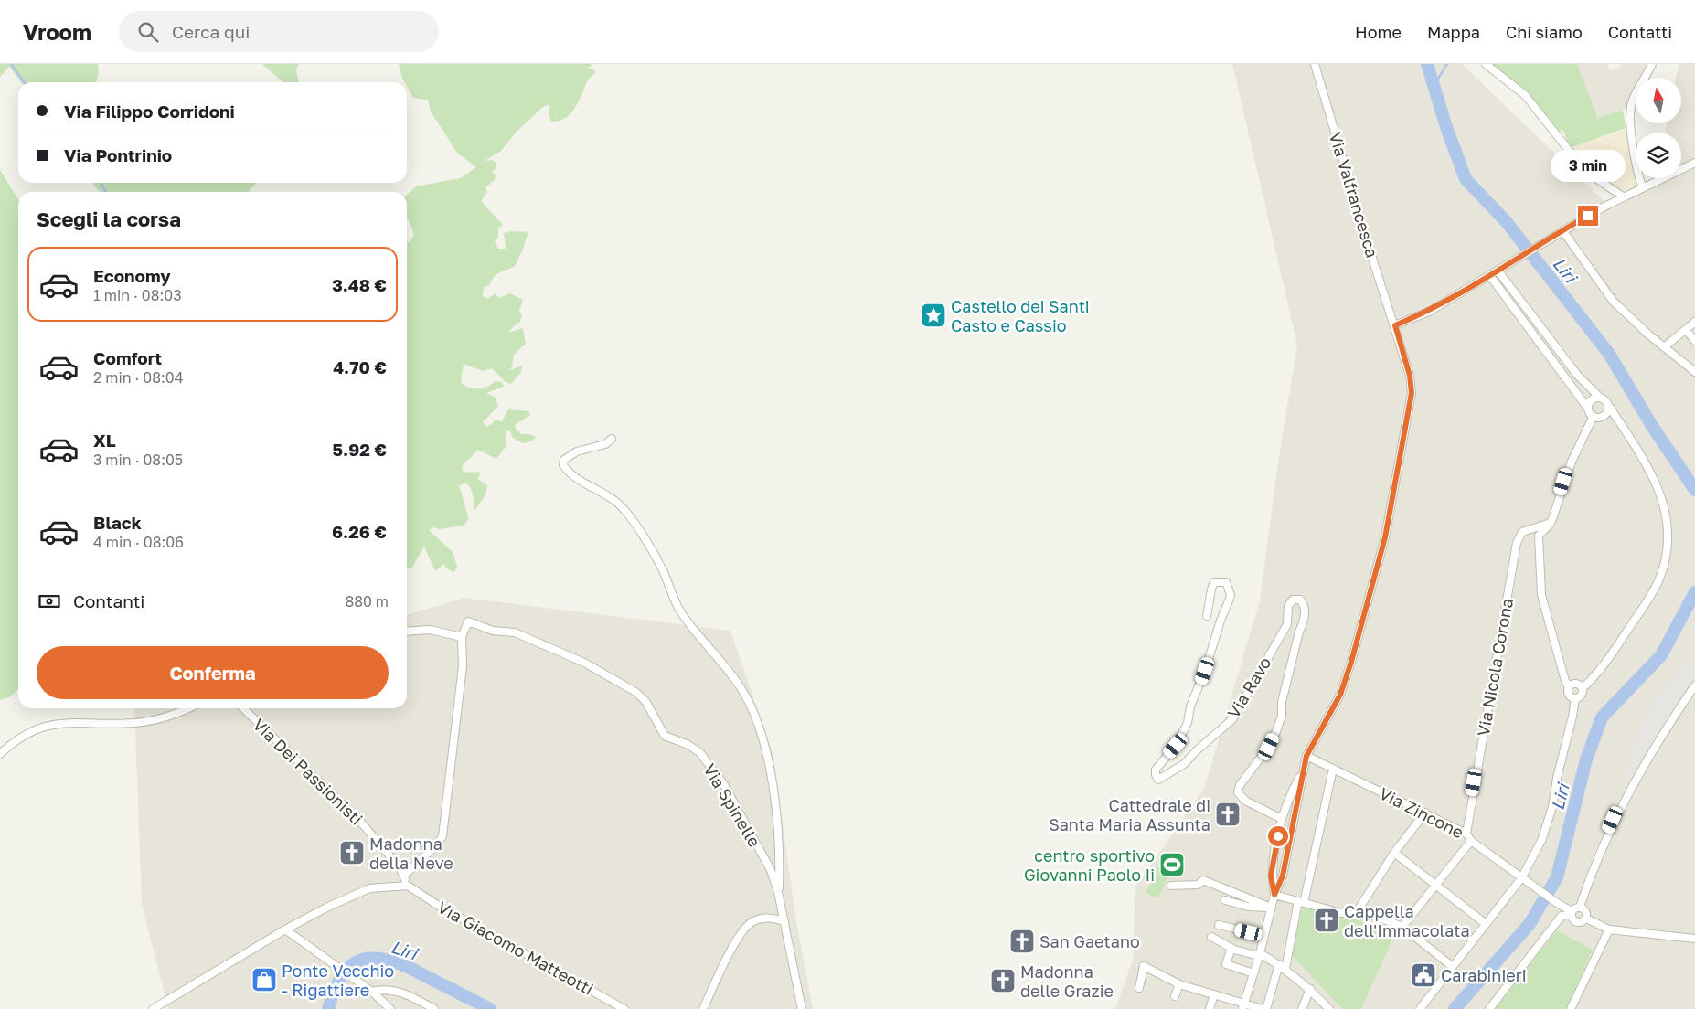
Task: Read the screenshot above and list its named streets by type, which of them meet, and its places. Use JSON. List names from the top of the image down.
{
  "streets": {
    "street": [
      "Via Valfrancesca",
      "Via Nicola Corona",
      "Via Ravo",
      "Via Dei Passionisti",
      "Via Spinelle",
      "Via Zincone",
      "Via Giacomo Matteotti"
    ]
  },
  "crossings": [
    ["Via Valfrancesca", "Via Zincone"],
    ["Via Nicola Corona", "Via Zincone"],
    ["Via Dei Passionisti", "Via Giacomo Matteotti"]
  ],
  "water": ["Liri"],
  "places": {
    "place": ["Castello dei Santi Casto e Cassio"],
    "church": [
      "Cattedrale di Santa Maria Assunta",
      "Madonna della Neve",
      "Cappella dell'Immacolata",
      "San Gaetano",
      "Madonna delle Grazie"
    ],
    "sports": ["centro sportivo Giovanni Paolo Ii"],
    "public building": ["Carabinieri"],
    "shop": ["Ponte Vecchio - Rigattiere"]
  },
  "north": "top",
  "page": {
    "header": "Vroom",
    "search": "Cerca qui",
    "nav": [
      "Home",
      "Mappa",
      "Chi siamo",
      "Contatti"
    ],
    "banner": ["Via Filippo Corridoni", "Via Pontrinio"],
    "bubble": "3 min",
    "heading": "Scegli la corsa",
    "list": [
      {
        "name": "Economy",
        "note": "1 min · 08:03",
        "value": "3.48 €"
      },
      {
        "name": "Comfort",
        "note": "2 min · 08:04",
        "value": "4.70 €"
      },
      {
        "name": "XL",
        "note": "3 min · 08:05",
        "value": "5.92 €"
      },
      {
        "name": "Black",
        "note": "4 min · 08:06",
        "value": "6.26 €"
      }
    ],
    "pay": ["Contanti", "880 m"],
    "buttons": "Conferma"
  }
}
